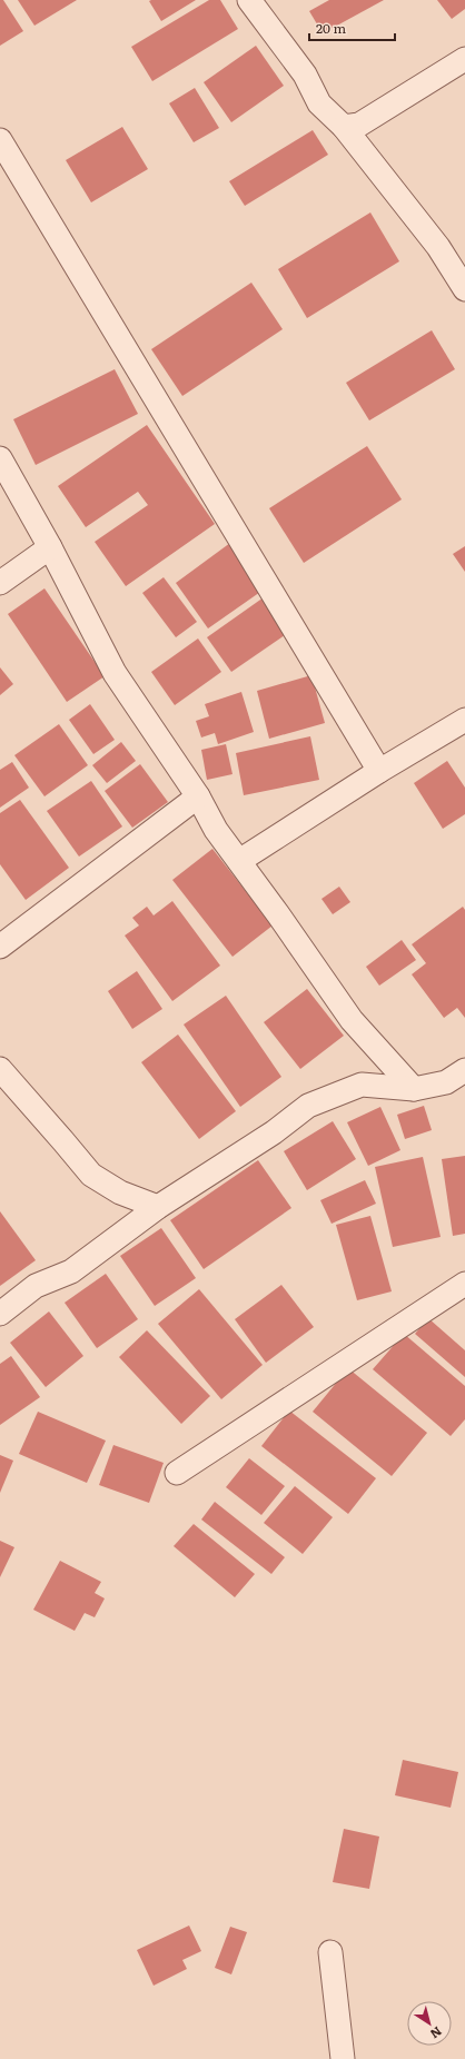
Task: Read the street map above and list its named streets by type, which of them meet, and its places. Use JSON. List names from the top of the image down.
{
  "scale_bar": "20 m",
  "north": "bottom right"
}
